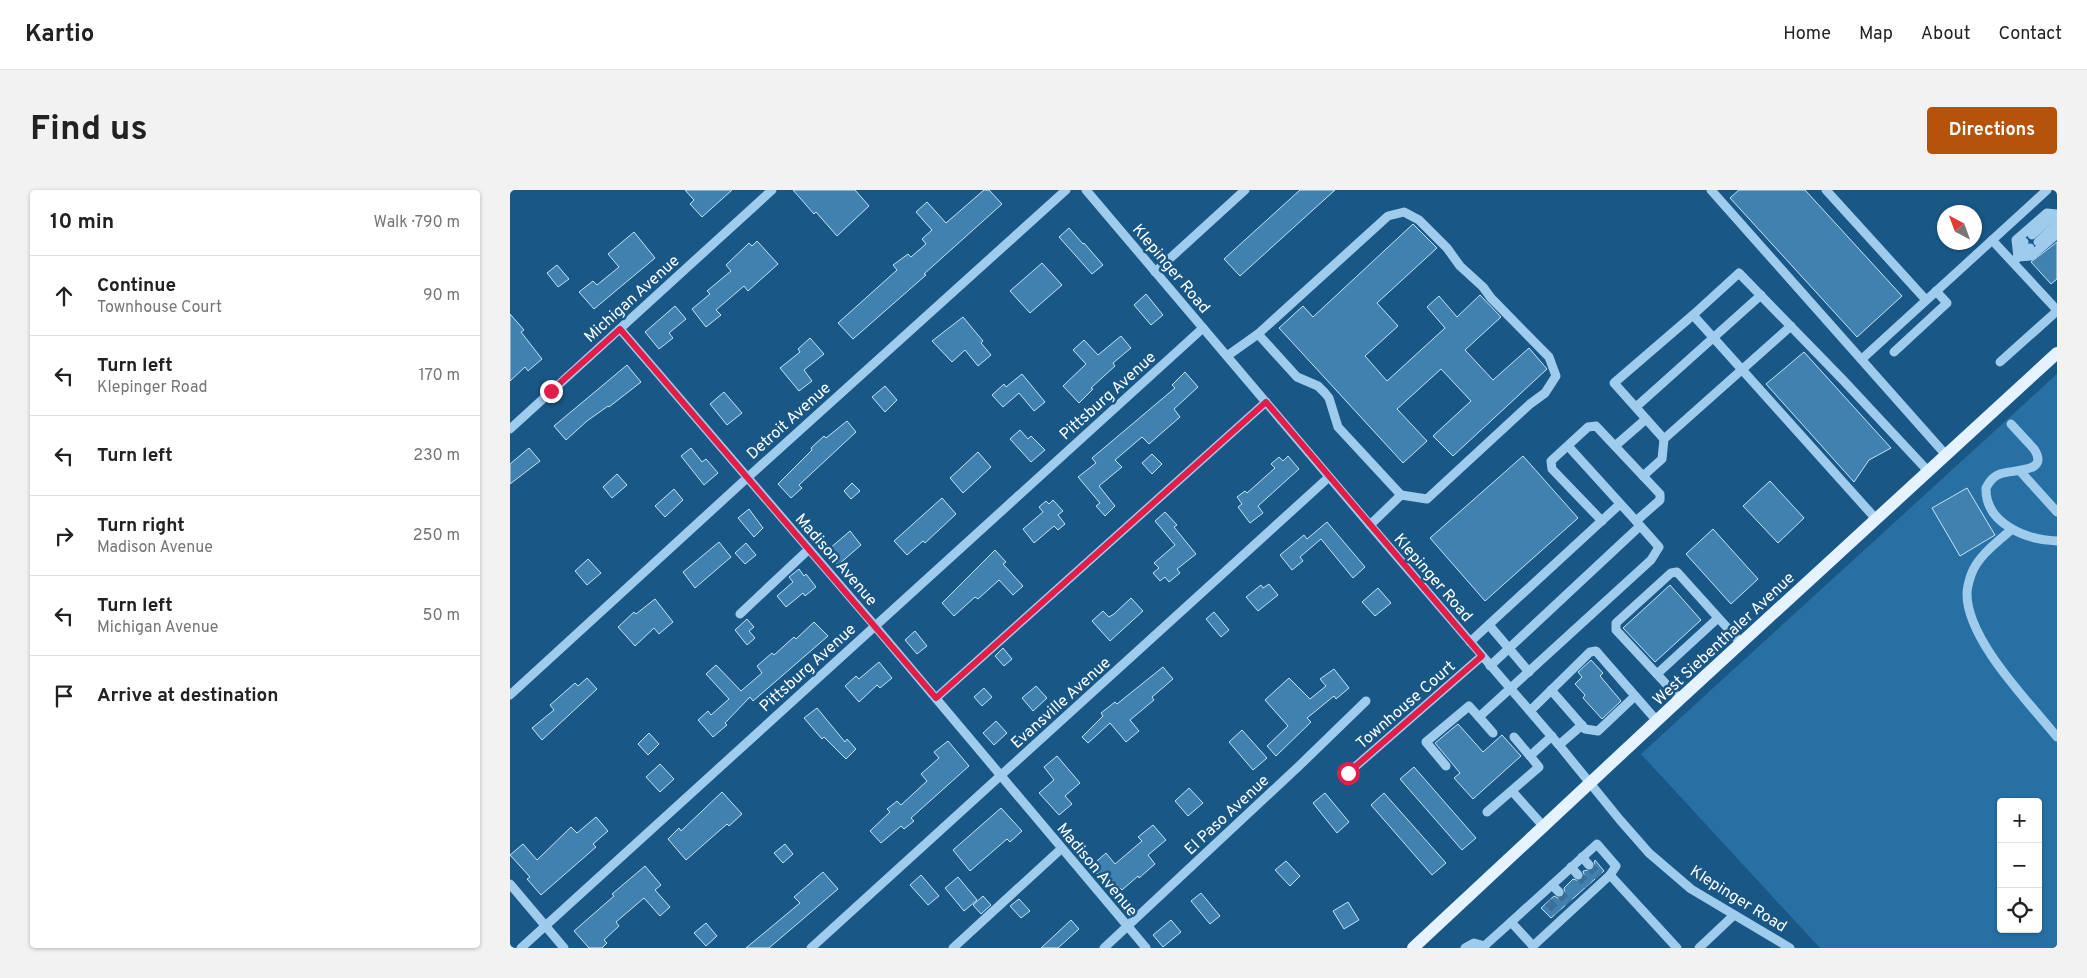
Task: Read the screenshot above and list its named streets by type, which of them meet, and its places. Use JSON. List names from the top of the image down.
{
  "streets": {
    "main road": ["West Siebenthaler Avenue"],
    "street": [
      "Klepinger Road",
      "Michigan Avenue",
      "Pittsburg Avenue",
      "Detroit Avenue",
      "Madison Avenue",
      "Evansville Avenue",
      "Townhouse Court",
      "El Paso Avenue"
    ]
  },
  "crossings": [
    ["Klepinger Road", "Pittsburg Avenue"],
    ["Klepinger Road", "West Siebenthaler Avenue"],
    ["Klepinger Road", "Evansville Avenue"],
    ["Klepinger Road", "Townhouse Court"],
    ["Michigan Avenue", "Madison Avenue"],
    ["Pittsburg Avenue", "Madison Avenue"],
    ["Detroit Avenue", "Madison Avenue"],
    ["Madison Avenue", "Evansville Avenue"],
    ["Madison Avenue", "El Paso Avenue"]
  ],
  "north": "top left",
  "page": {
    "header": "Kartio",
    "nav": [
      "Home",
      "Map",
      "About",
      "Contact"
    ],
    "buttons": "Directions",
    "title": "Find us",
    "heading": ["10 min", "Walk · 790 m"],
    "list": [
      ["Continue", "Townhouse Court", "90 m"],
      ["Turn left", "Klepinger Road", "170 m"],
      ["Turn left", "230 m"],
      ["Turn right", "Madison Avenue", "250 m"],
      ["Turn left", "Michigan Avenue", "50 m"],
      "Arrive at destination"
    ],
    "map_buttons": ["+", "−"]
  }
}
